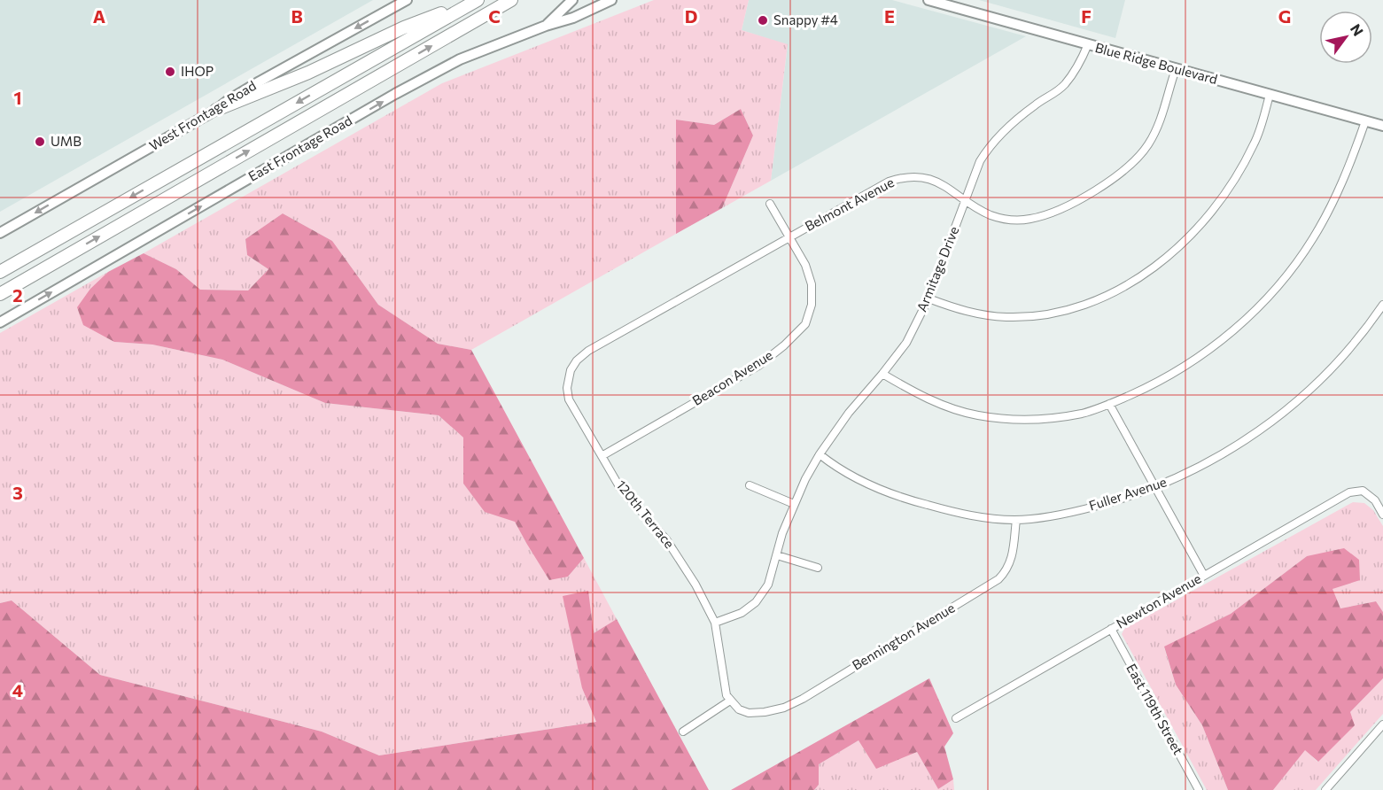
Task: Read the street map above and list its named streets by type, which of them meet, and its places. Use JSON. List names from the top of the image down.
{
  "streets": {
    "street": [
      "Blue Ridge Boulevard",
      "West Frontage Road",
      "East Frontage Road",
      "Belmont Avenue",
      "Armitage Drive",
      "Beacon Avenue",
      "Fuller Avenue",
      "120th Terrace",
      "Newton Avenue",
      "Bennington Avenue",
      "East 119th Street"
    ]
  },
  "crossings": [
    ["Blue Ridge Boulevard", "Belmont Avenue"],
    ["Blue Ridge Boulevard", "Armitage Drive"],
    ["Belmont Avenue", "Armitage Drive"],
    ["Belmont Avenue", "Beacon Avenue"],
    ["Belmont Avenue", "120th Terrace"],
    ["Armitage Drive", "Fuller Avenue"],
    ["Armitage Drive", "120th Terrace"],
    ["Beacon Avenue", "120th Terrace"],
    ["Fuller Avenue", "Bennington Avenue"],
    ["120th Terrace", "Bennington Avenue"],
    ["Newton Avenue", "East 119th Street"]
  ],
  "one_way": ["West Frontage Road", "East Frontage Road"],
  "places": ["Snappy #4", "IHOP", "UMB"],
  "north": "top right",
  "grid": {
    "columns": [
      "A",
      "B",
      "C",
      "D",
      "E",
      "F",
      "G"
    ],
    "rows": [
      "1",
      "2",
      "3",
      "4"
    ]
  }
}
